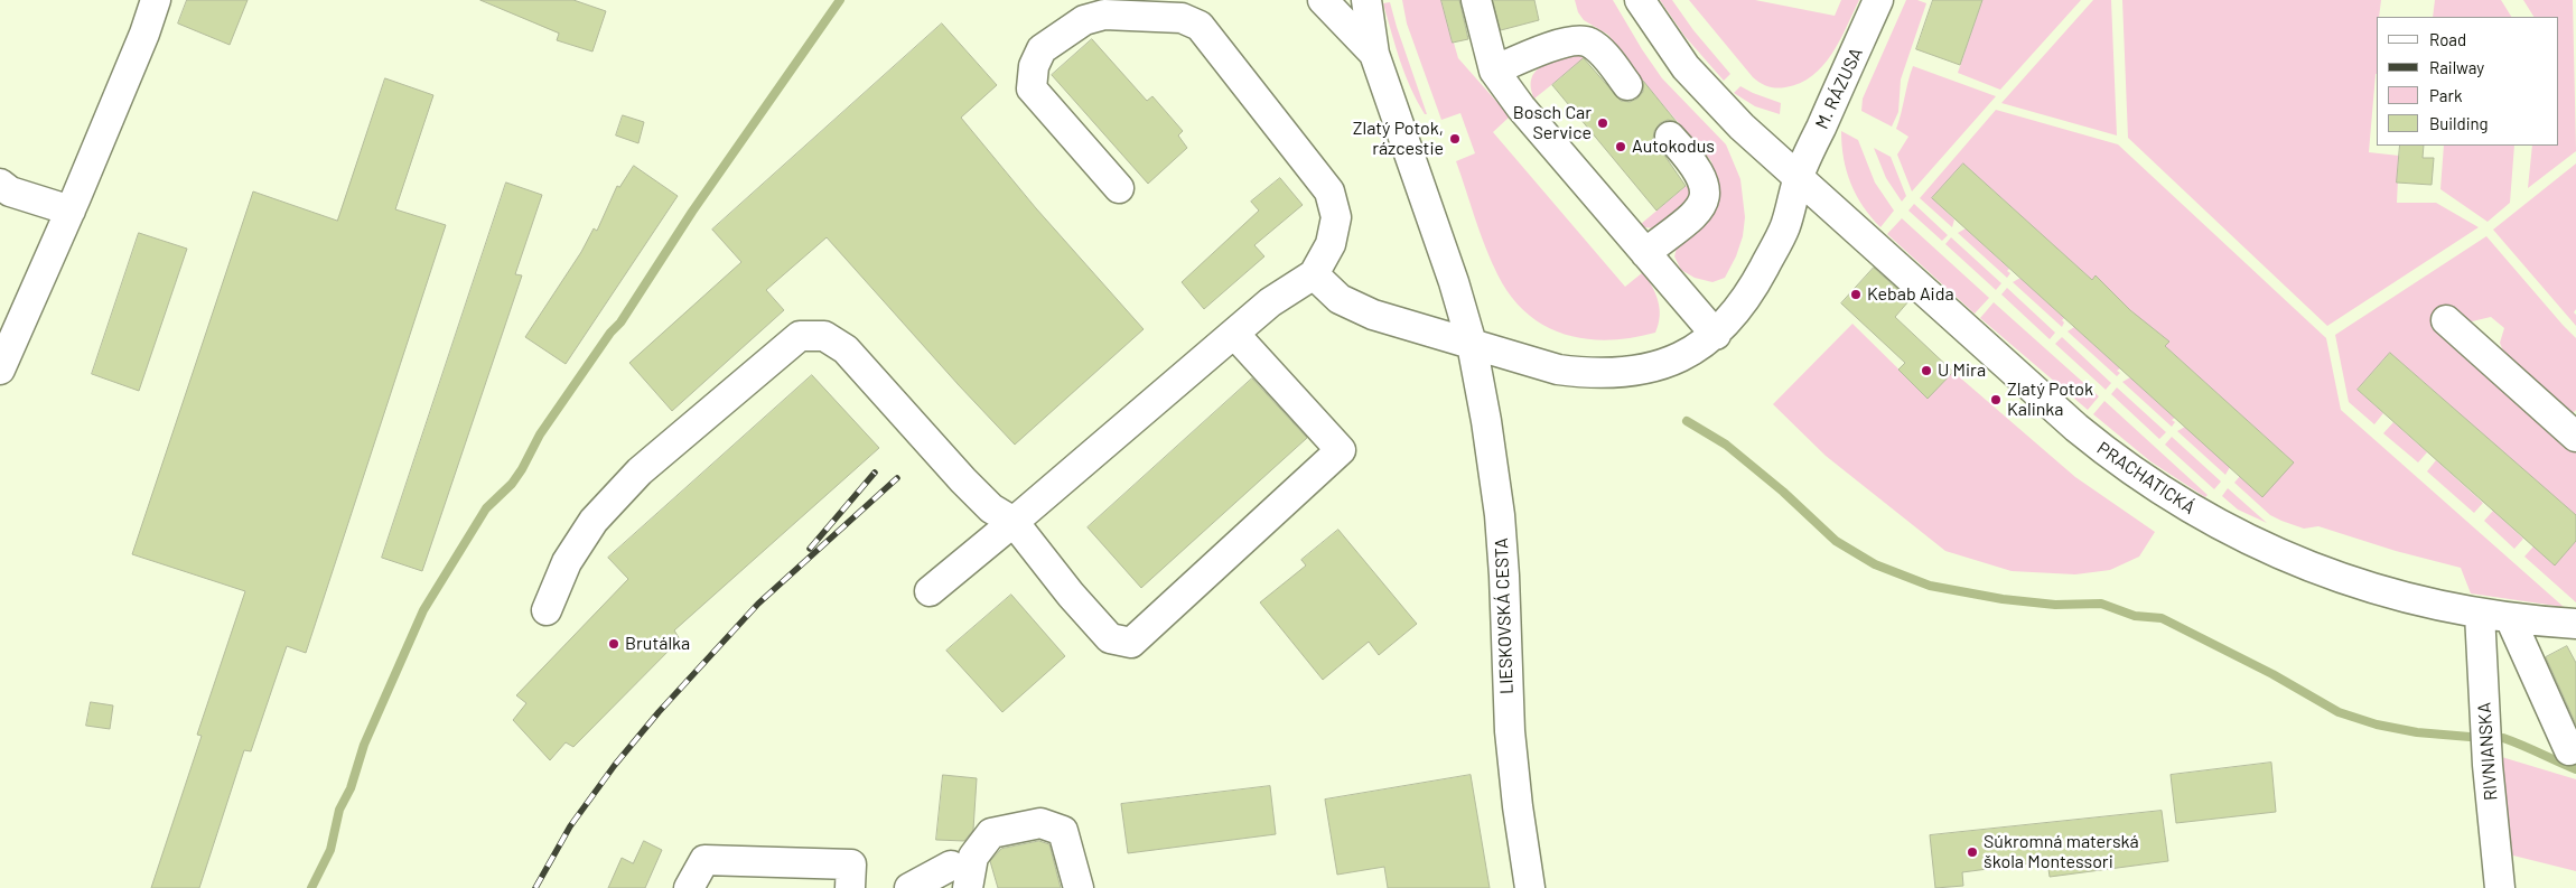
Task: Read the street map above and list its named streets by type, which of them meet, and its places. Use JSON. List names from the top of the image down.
{
  "streets": {
    "street": [
      "M. RÁZUSA",
      "PRACHATICKÁ",
      "LIESKOVSKÁ CESTA",
      "RIVNIANSKA"
    ]
  },
  "crossings": [
    ["M. RÁZUSA", "PRACHATICKÁ"],
    ["PRACHATICKÁ", "RIVNIANSKA"]
  ],
  "places": [
    "Bosch Car Service",
    "Zlatý Potok, rázcestie",
    "Autokodus",
    "Kebab Aida",
    "U Mira",
    "Zlatý Potok Kalinka",
    "Brutálka",
    "Súkromná materská škola Montessori"
  ],
  "legend": [
    "Road",
    "Railway",
    "Park",
    "Building"
  ]
}
